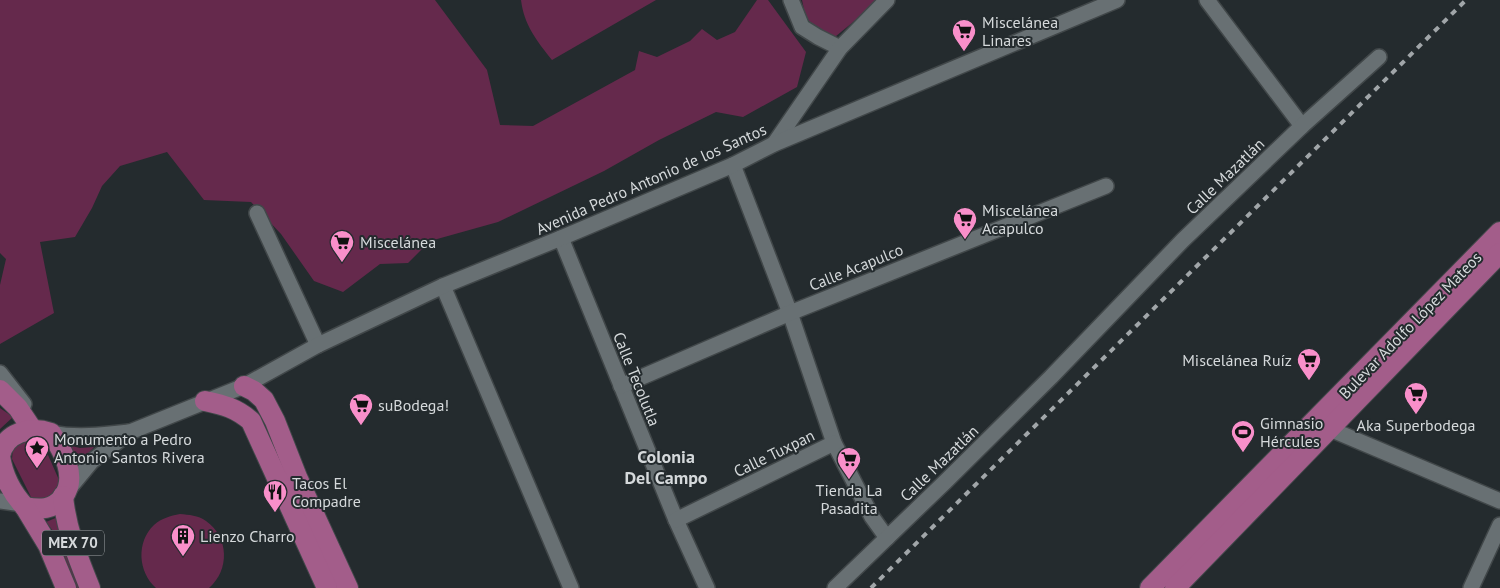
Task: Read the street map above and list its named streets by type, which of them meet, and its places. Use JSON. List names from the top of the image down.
{
  "streets": {
    "main road": ["Bulevar Adolfo López Mateos", "MEX 70"],
    "street": [
      "Calle Mazatlán",
      "Avenida Pedro Antonio de los Santos",
      "Calle Acapulco",
      "Calle Tecolutla",
      "Calle Tuxpan"
    ]
  },
  "crossings": [
    ["Avenida Pedro Antonio de los Santos", "Calle Tecolutla"],
    ["Calle Acapulco", "Calle Tecolutla"],
    ["Calle Tecolutla", "Calle Tuxpan"]
  ],
  "districts": ["Colonia Del Campo"],
  "places": {
    "supermarket": [
      "Miscelánea Linares",
      "Miscelánea Acapulco",
      "Miscelánea",
      "Miscelánea Ruíz",
      "Aka Superbodega",
      "suBodega!",
      "Tienda La Pasadita"
    ],
    "sports": ["Gimnasio Hércules"],
    "place": ["Monumento a Pedro Antonio Santos Rivera"],
    "restaurant": ["Tacos El Compadre"],
    "building": ["Lienzo Charro"]
  }
}
